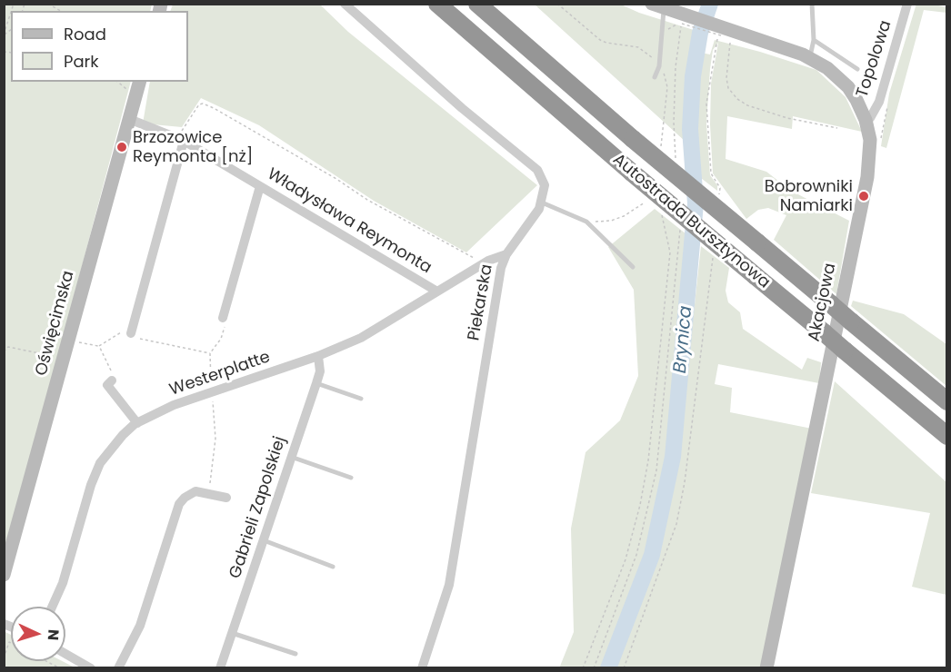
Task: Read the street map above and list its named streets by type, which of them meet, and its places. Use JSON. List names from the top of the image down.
{
  "streets": {
    "highway": ["Autostrada Bursztynowa"],
    "street": [
      "Topolowa",
      "Władysława Reymonta",
      "Piekarska",
      "Akacjowa",
      "Oświęcimska",
      "Westerplatte",
      "Gabrieli Zapolskiej"
    ]
  },
  "crossings": [
    ["Topolowa", "Akacjowa"],
    ["Władysława Reymonta", "Oświęcimska"],
    ["Władysława Reymonta", "Westerplatte"],
    ["Piekarska", "Westerplatte"],
    ["Westerplatte", "Gabrieli Zapolskiej"]
  ],
  "water": ["Brynica"],
  "places": ["Brzozowice Reymonta [nż]", "Bobrowniki Namiarki"],
  "legend": ["Road", "Park"],
  "north": "right"
}
